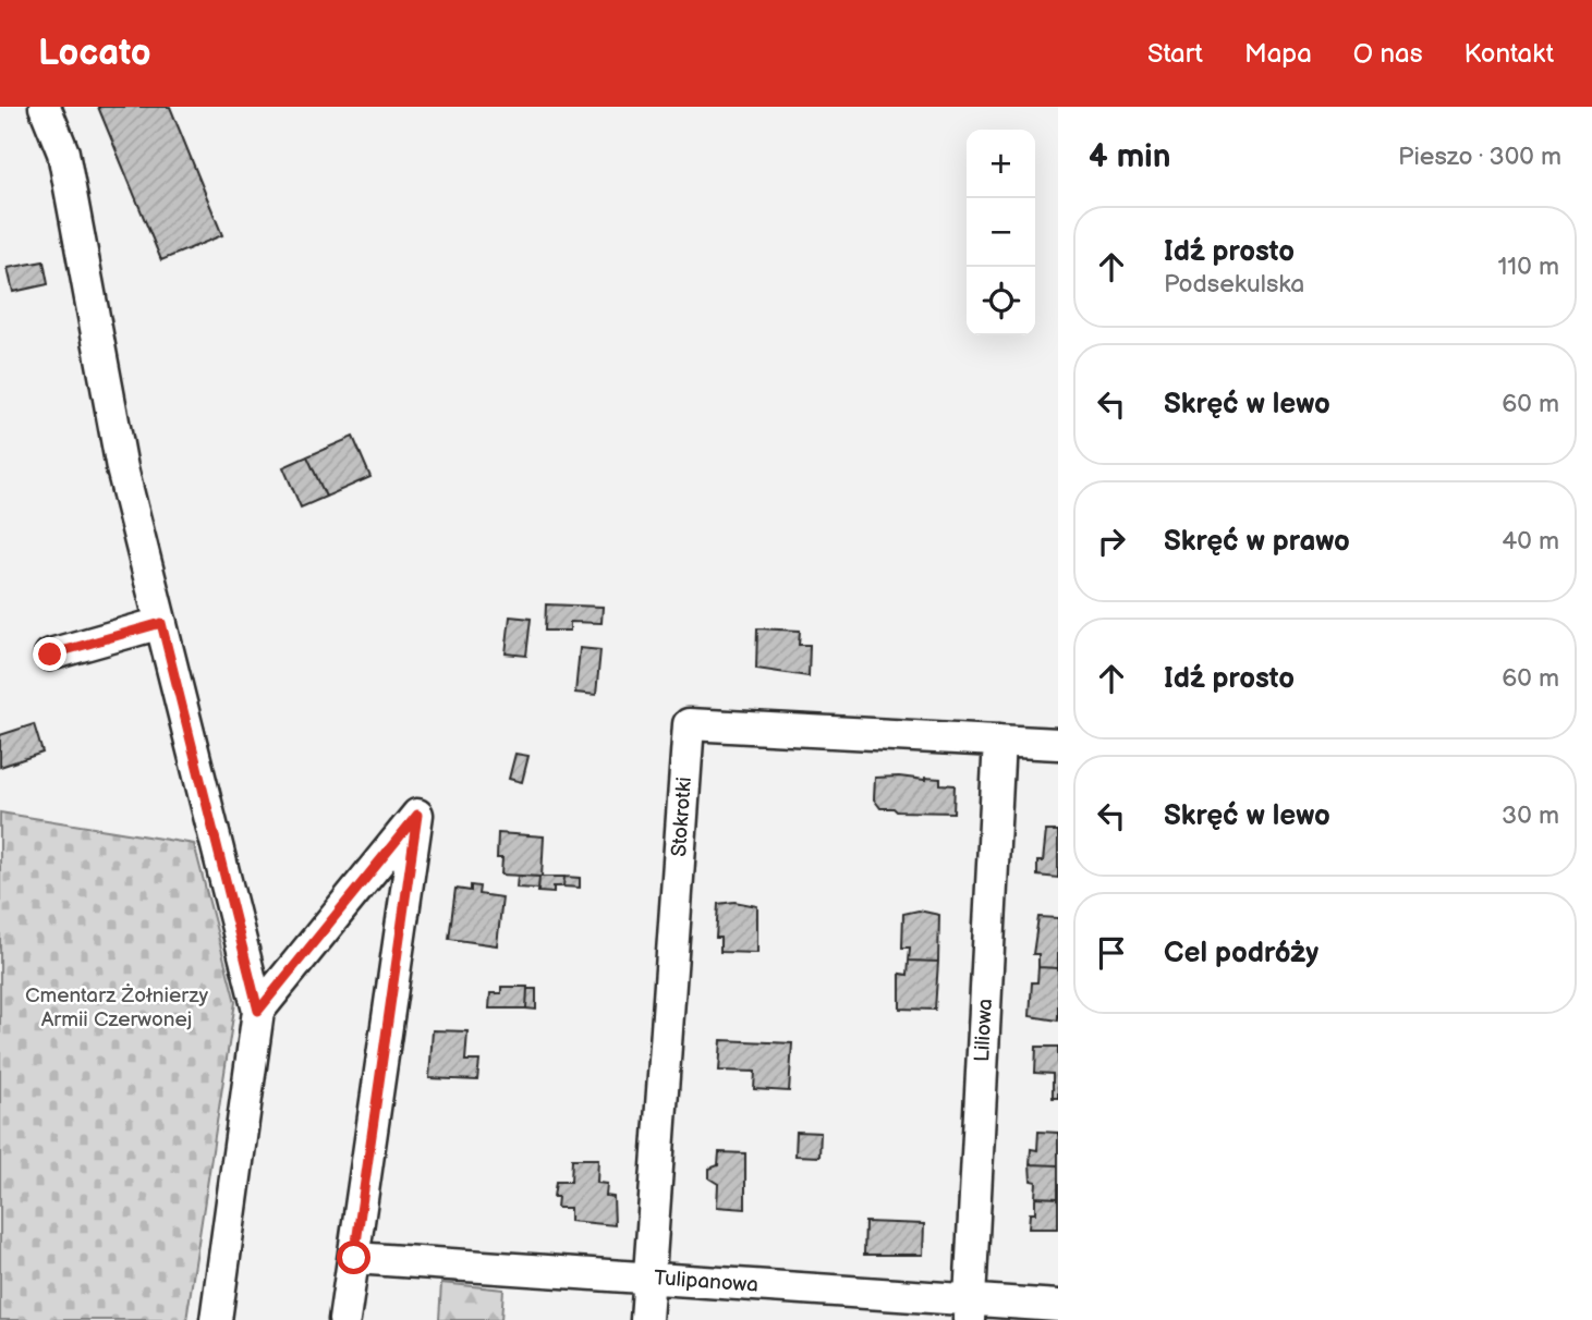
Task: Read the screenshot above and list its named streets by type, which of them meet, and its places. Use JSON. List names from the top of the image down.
{
  "streets": {
    "street": ["Stokrotki", "Liliowa", "Tulipanowa"]
  },
  "crossings": [
    ["Stokrotki", "Liliowa"],
    ["Stokrotki", "Tulipanowa"],
    ["Liliowa", "Tulipanowa"]
  ],
  "parks": ["Cmentarz Żołnierzy Armii Czerwonej"],
  "page": {
    "header": "Locato",
    "nav": [
      "Start",
      "Mapa",
      "O nas",
      "Kontakt"
    ],
    "heading": ["4 min", "Pieszo · 300 m"],
    "map_buttons": ["+", "−"],
    "list": [
      ["Idź prosto", "Podsekulska", "110 m"],
      ["Skręć w lewo", "60 m"],
      ["Skręć w prawo", "40 m"],
      ["Idź prosto", "60 m"],
      ["Skręć w lewo", "30 m"],
      "Cel podróży"
    ]
  }
}
